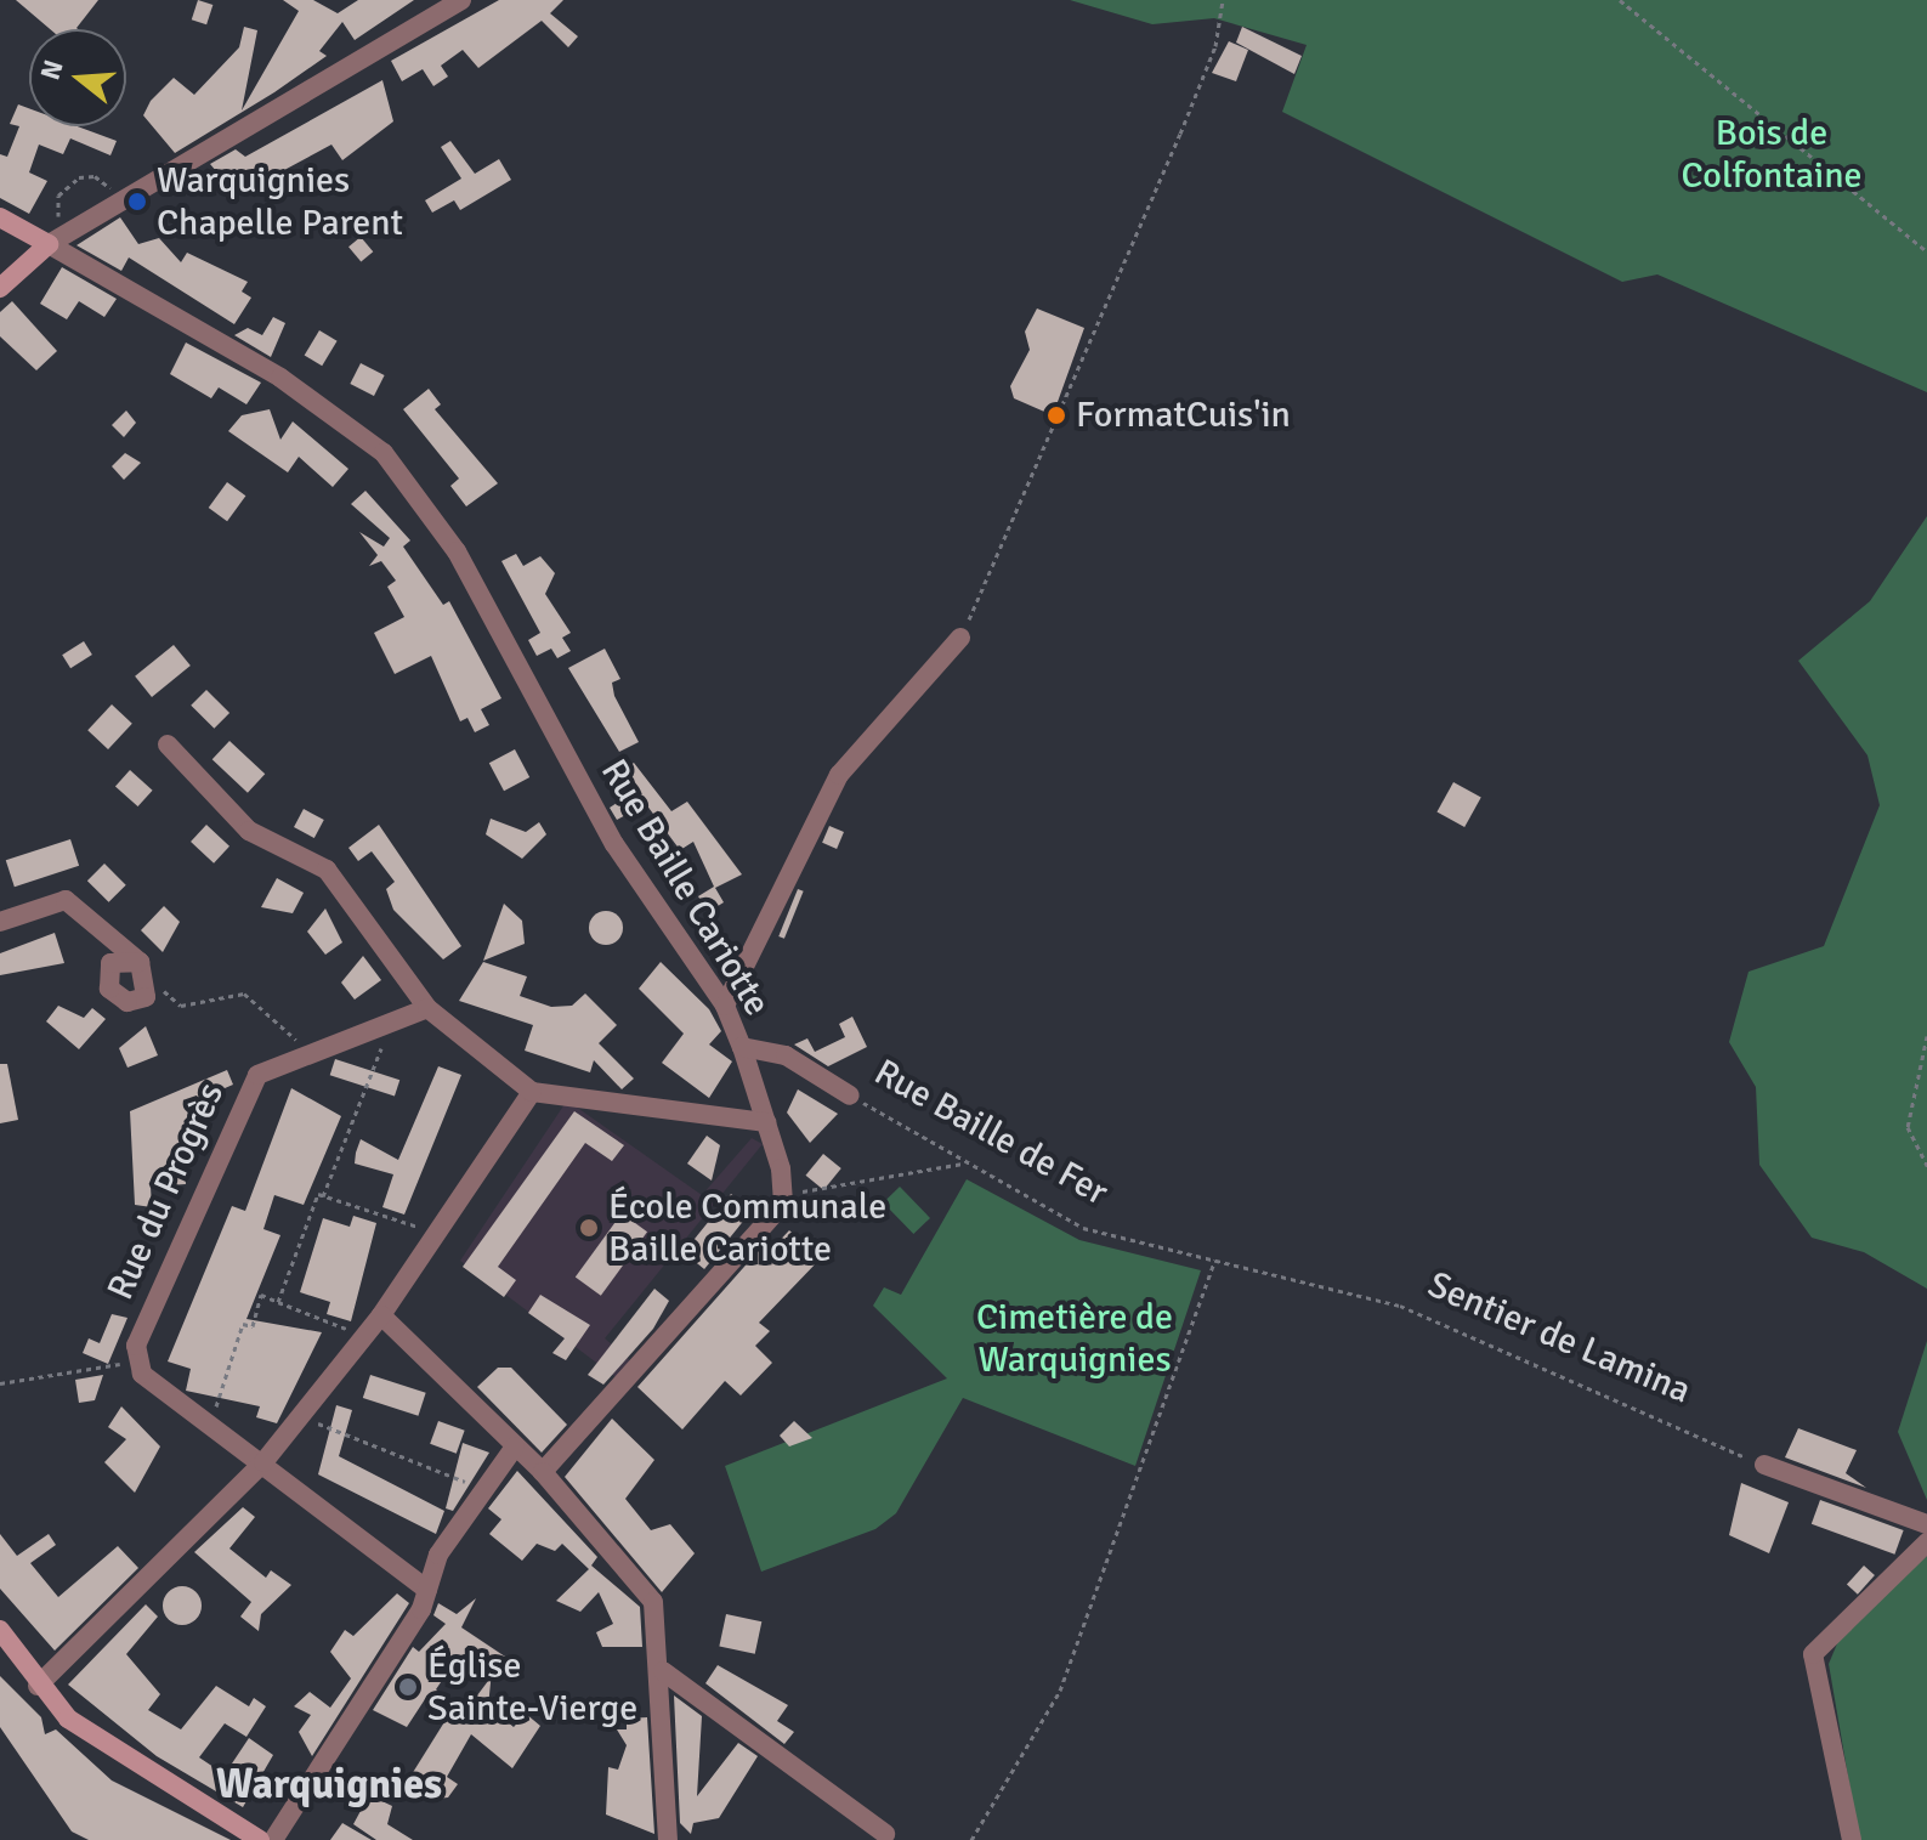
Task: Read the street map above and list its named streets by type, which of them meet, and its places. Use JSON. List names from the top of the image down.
{
  "streets": {
    "street": ["Rue Baille Cariotte", "Rue Baille de Fer", "Rue du Progrès"],
    "path": ["Sentier de Lamina"]
  },
  "crossings": [
    ["Rue Baille Cariotte", "Rue Baille de Fer"],
    ["Rue Baille de Fer", "Sentier de Lamina"]
  ],
  "districts": ["Warquignies"],
  "parks": ["Bois de Colfontaine", "Cimetière de Warquignies"],
  "places": [
    "Warquignies Chapelle Parent",
    "FormatCuis'in",
    "École Communale Baille Cariotte",
    "Église Sainte-Vierge"
  ],
  "north": "left"
}
